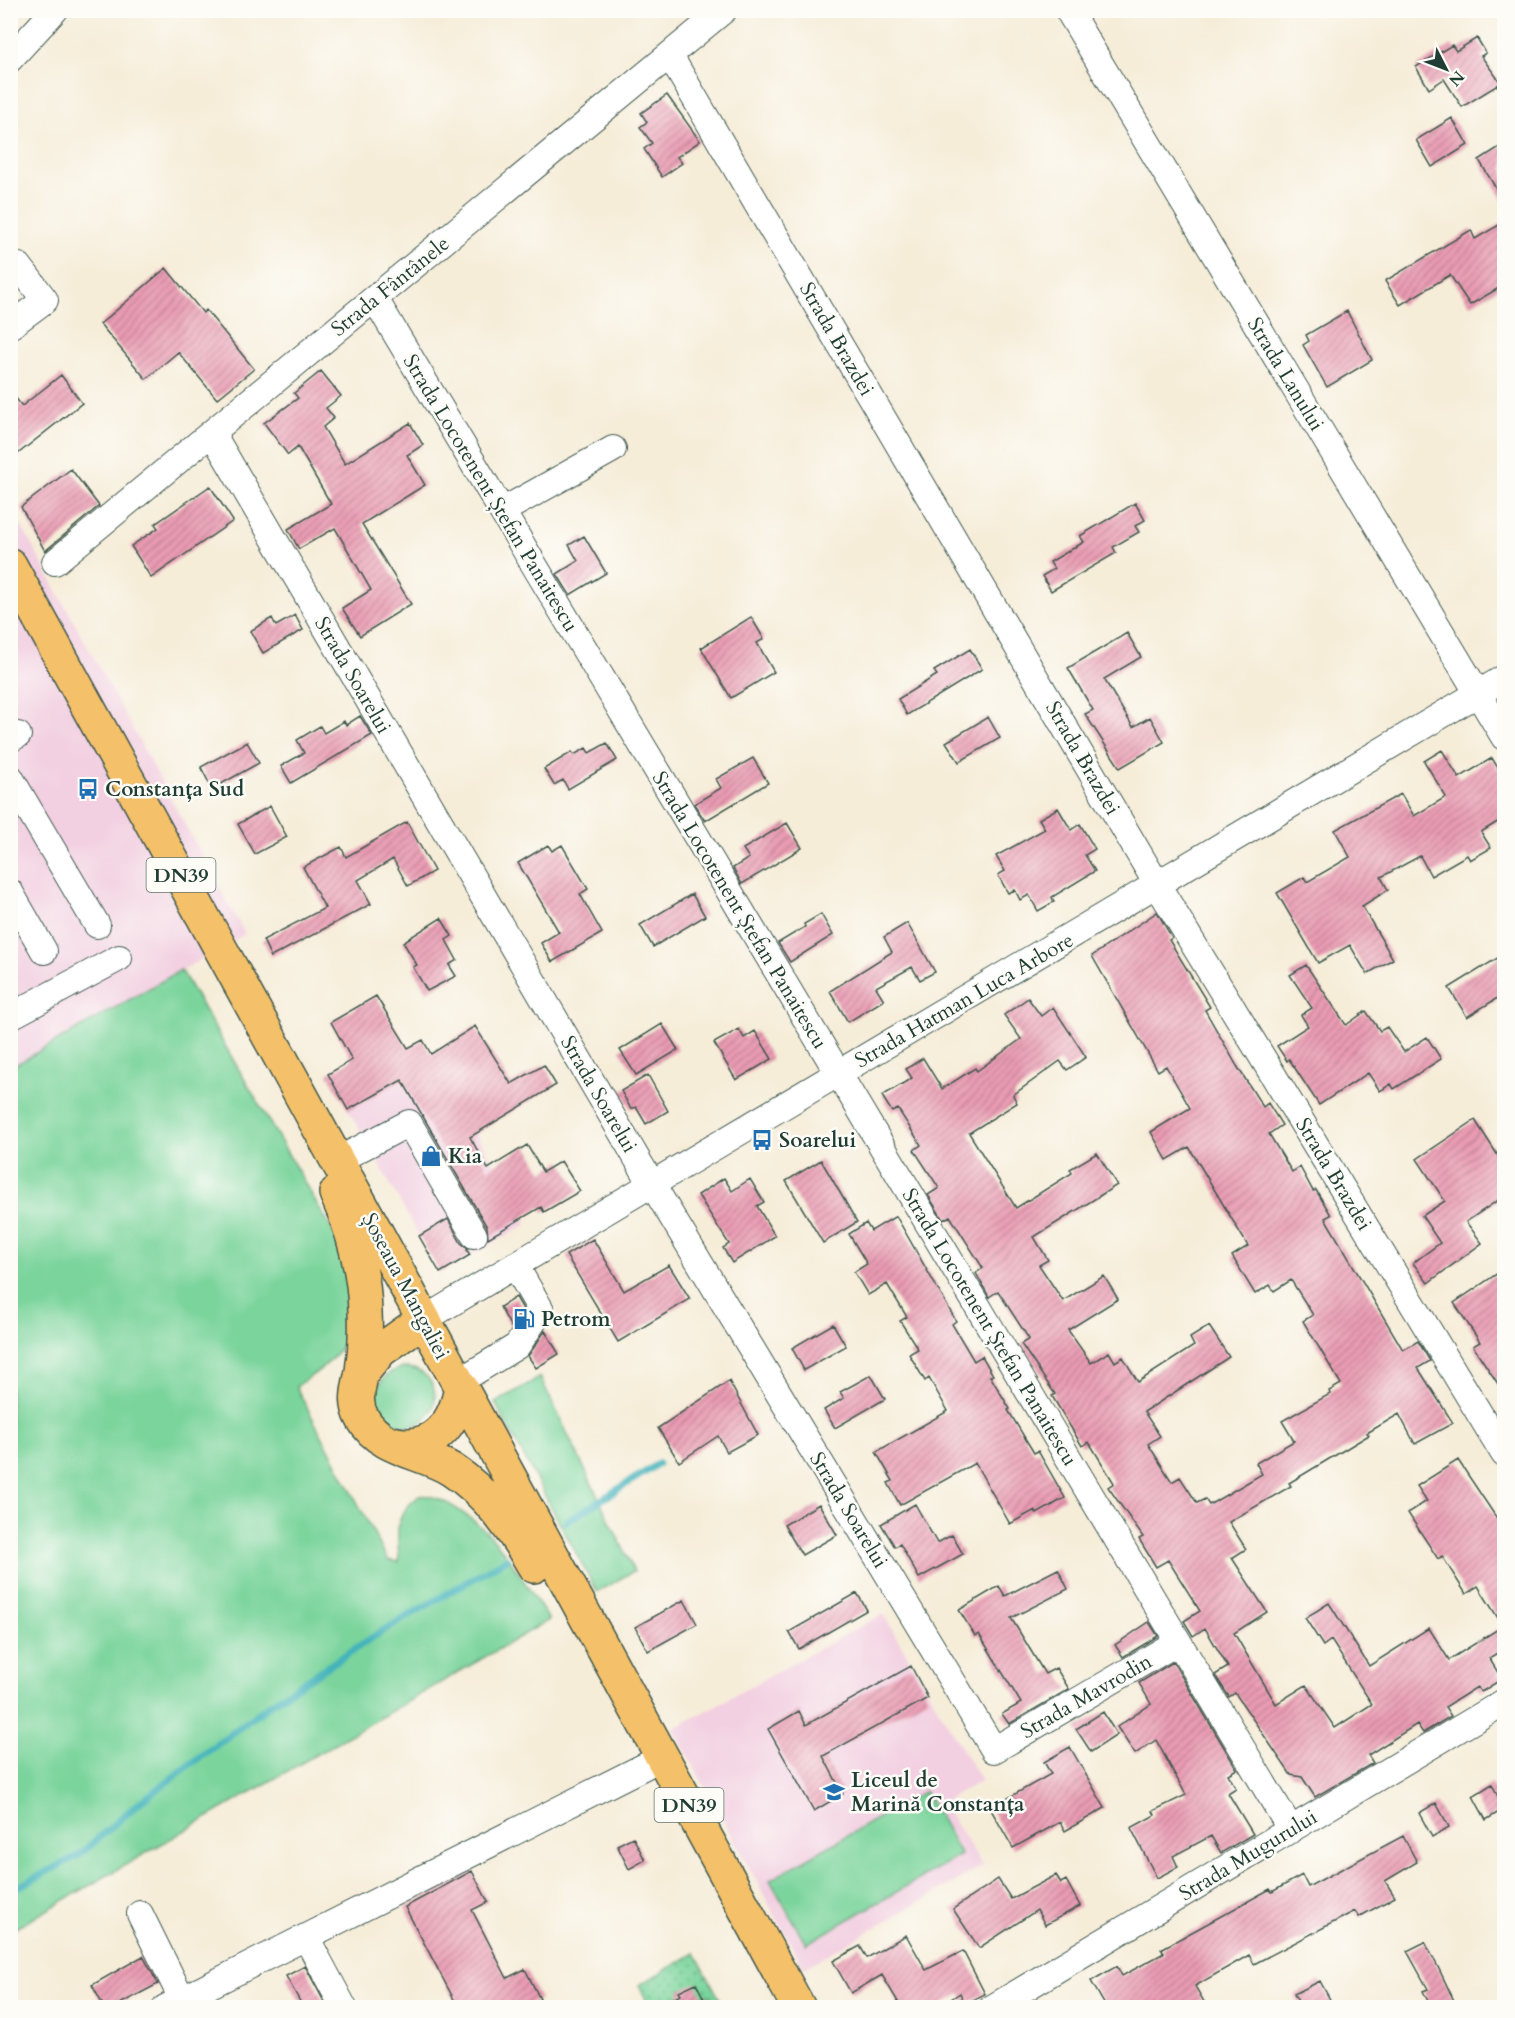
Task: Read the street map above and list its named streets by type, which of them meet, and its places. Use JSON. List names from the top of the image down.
{
  "streets": {
    "main road": ["DN39", "Șoseaua Mangaliei"],
    "street": [
      "Strada Fântânele",
      "Strada Brazdei",
      "Strada Lanului",
      "Strada Locotenent Ștefan Panaitescu",
      "Strada Soarelui",
      "Strada Hatman Luca Arbore",
      "Strada Mavrodin",
      "Strada Mugurului"
    ]
  },
  "crossings": [
    ["Strada Fântânele", "Strada Brazdei"],
    ["Strada Fântânele", "Strada Locotenent Ștefan Panaitescu"],
    ["Strada Fântânele", "Strada Soarelui"],
    ["Strada Brazdei", "Strada Hatman Luca Arbore"],
    ["Strada Lanului", "Strada Hatman Luca Arbore"],
    ["Strada Locotenent Ștefan Panaitescu", "Strada Hatman Luca Arbore"],
    ["Strada Locotenent Ștefan Panaitescu", "Strada Mavrodin"],
    ["Strada Locotenent Ștefan Panaitescu", "Strada Mugurului"],
    ["Strada Soarelui", "Strada Hatman Luca Arbore"],
    ["Strada Soarelui", "Strada Mavrodin"],
    ["DN39", "Strada Hatman Luca Arbore"],
    ["DN39", "Șoseaua Mangaliei"],
    ["Strada Hatman Luca Arbore", "Șoseaua Mangaliei"]
  ],
  "places": {
    "bus stop": ["Constanța Sud", "Soarelui"],
    "shop": ["Kia"],
    "fuel station": ["Petrom"],
    "school or university": ["Liceul de Marină Constanța"]
  },
  "north": "bottom right"
}
